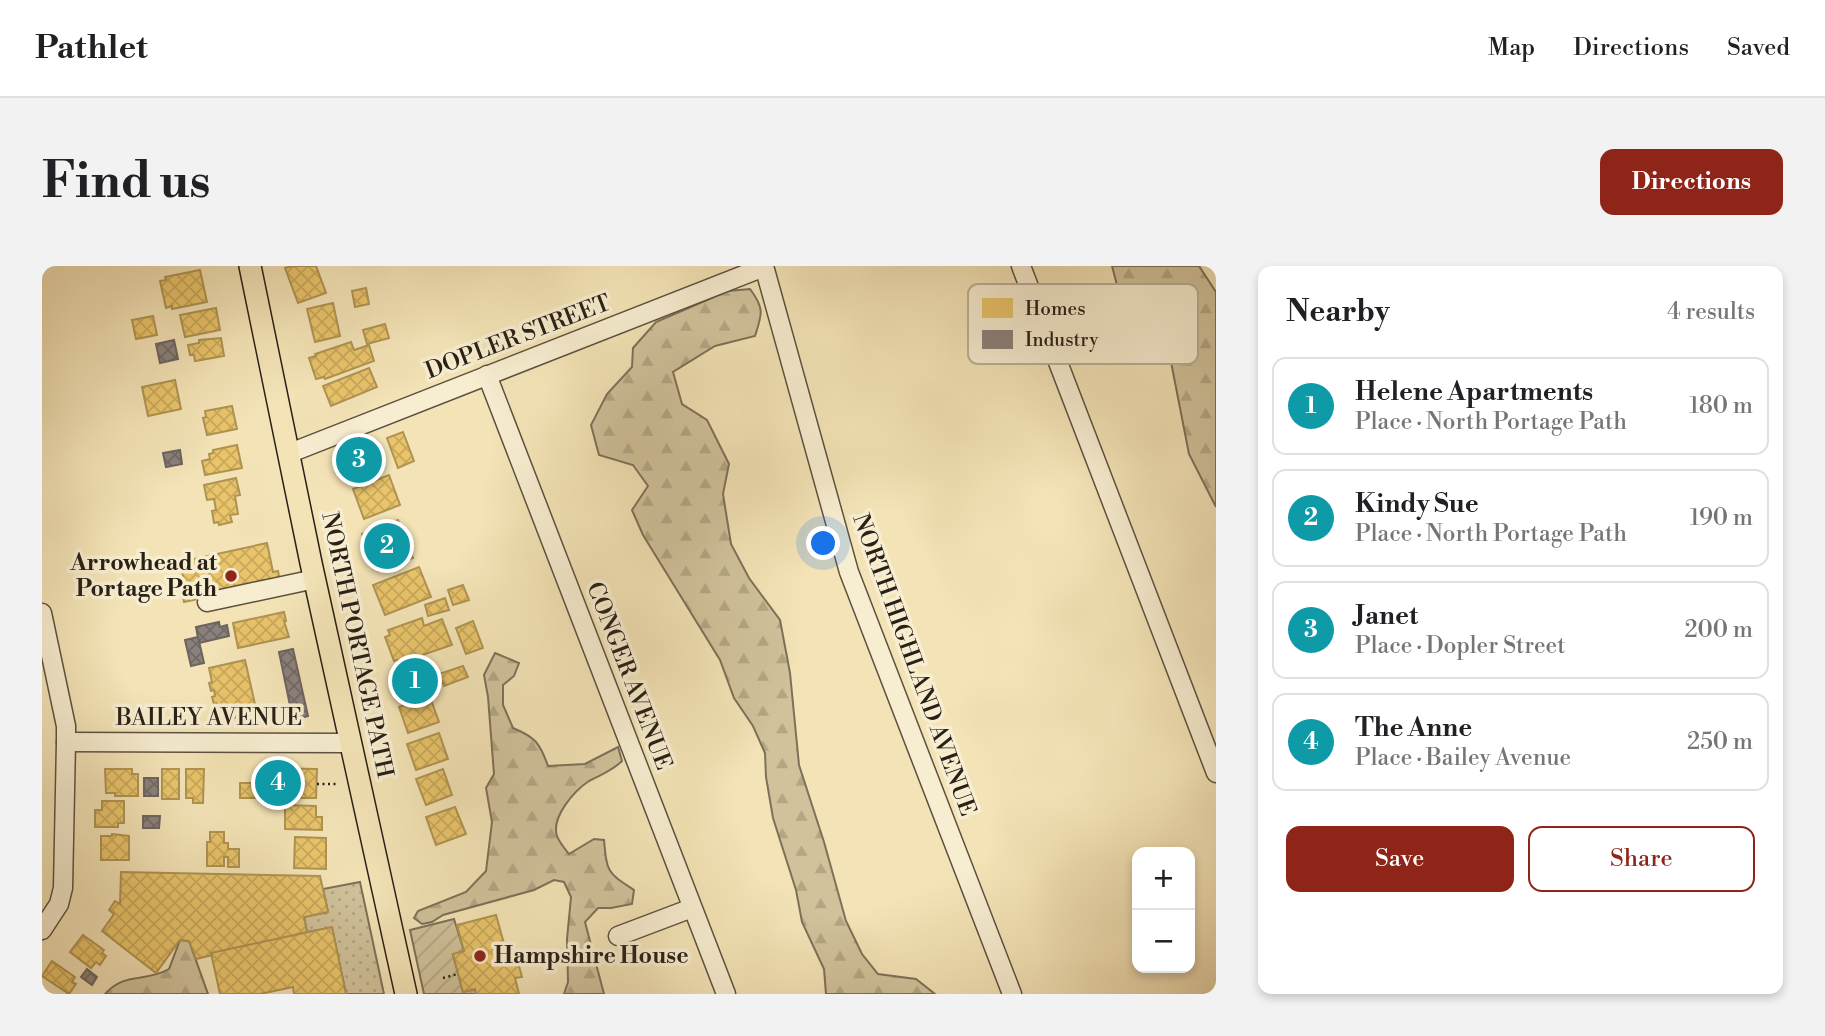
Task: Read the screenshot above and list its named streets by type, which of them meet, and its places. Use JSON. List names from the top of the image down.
{
  "streets": {
    "main road": ["NORTH PORTAGE PATH"],
    "street": [
      "DOPLER STREET",
      "NORTH HIGHLAND AVENUE",
      "CONGER AVENUE",
      "BAILEY AVENUE"
    ]
  },
  "crossings": [
    ["DOPLER STREET", "NORTH PORTAGE PATH"],
    ["DOPLER STREET", "NORTH HIGHLAND AVENUE"],
    ["DOPLER STREET", "CONGER AVENUE"],
    ["NORTH PORTAGE PATH", "BAILEY AVENUE"]
  ],
  "places": ["Arrowhead at Portage Path", "Hampshire House"],
  "legend": ["Homes", "Industry"],
  "page": {
    "header": "Pathlet",
    "nav": ["Map", "Directions", "Saved"],
    "buttons": [
      "Directions",
      ["Save", "Share"]
    ],
    "title": "Find us",
    "heading": ["Nearby", "4 results"],
    "list": [
      {
        "mark": "1",
        "name": "Helene Apartments",
        "note": "Place · North Portage Path",
        "value": "180 m"
      },
      {
        "mark": "2",
        "name": "Kindy Sue",
        "note": "Place · North Portage Path",
        "value": "190 m"
      },
      {
        "mark": "3",
        "name": "Janet",
        "note": "Place · Dopler Street",
        "value": "200 m"
      },
      {
        "mark": "4",
        "name": "The Anne",
        "note": "Place · Bailey Avenue",
        "value": "250 m"
      }
    ],
    "pins": [
      "3",
      "2",
      "1",
      "4"
    ],
    "map_buttons": ["+", "−"]
  }
}
